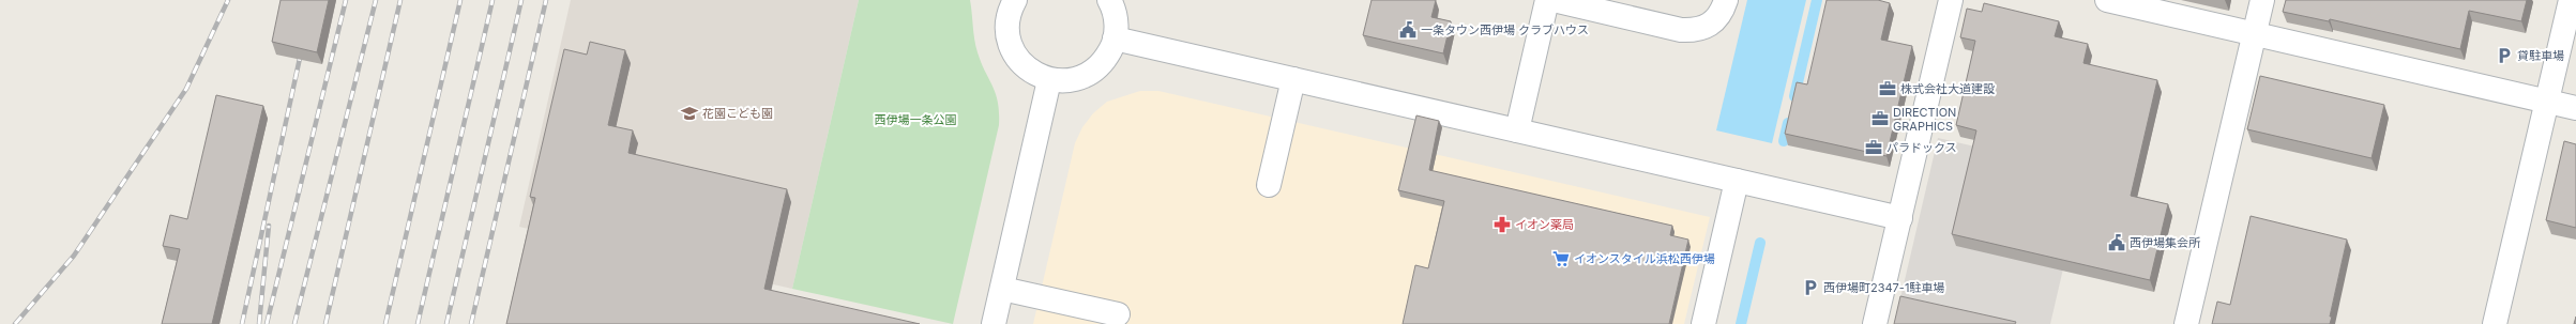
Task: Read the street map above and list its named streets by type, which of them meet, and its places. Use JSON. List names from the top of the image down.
{
  "parks": ["西伊場一条公園"],
  "places": {
    "public building": ["一条タウン西伊場 クラブハウス", "西伊場集会所"],
    "parking": ["貸駐車場", "西伊場町2347-1駐車場"],
    "office": ["株式会社大道建設", "DIRECTION GRAPHICS", "パラドックス"],
    "school or university": ["花園こども園"],
    "pharmacy": ["イオン薬局"],
    "supermarket": ["イオンスタイル浜松西伊場"]
  }
}
